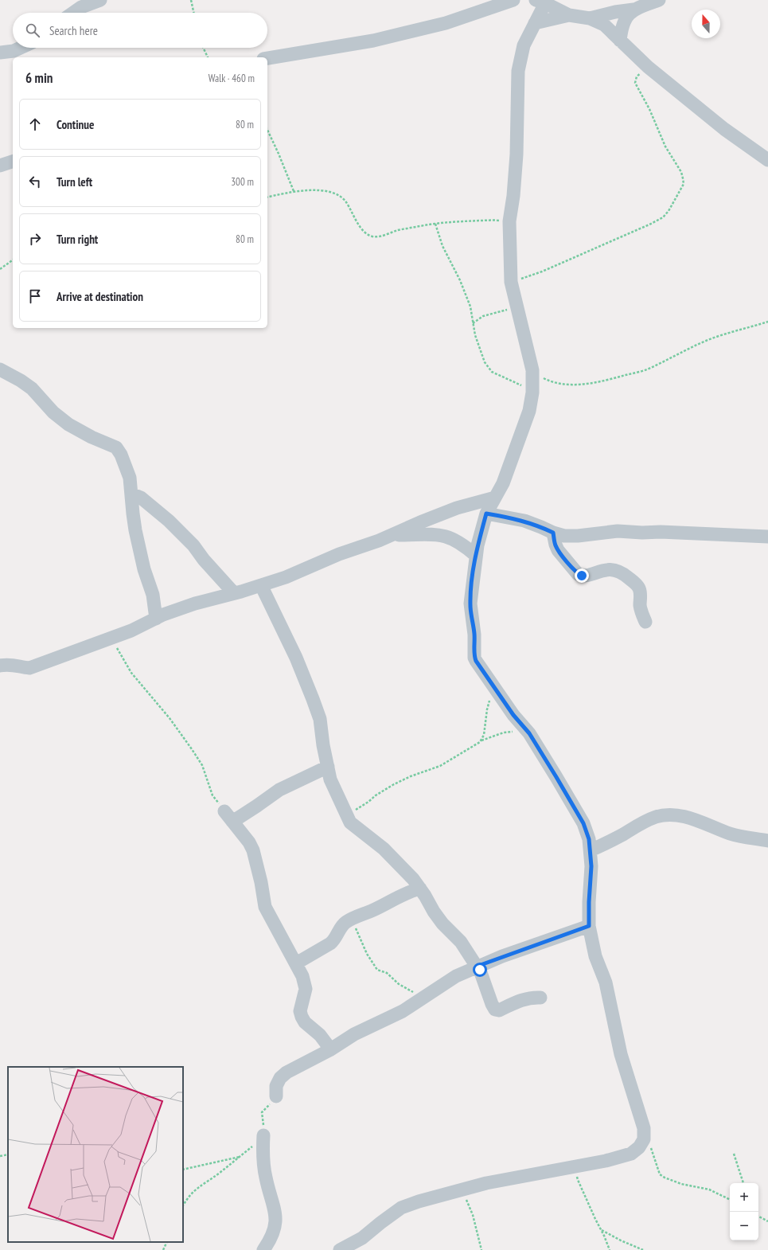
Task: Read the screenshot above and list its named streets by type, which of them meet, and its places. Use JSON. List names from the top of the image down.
{
  "north": "top",
  "page": {
    "search": "Search here",
    "heading": ["6 min", "Walk · 460 m"],
    "list": [
      ["Continue", "80 m"],
      ["Turn left", "300 m"],
      ["Turn right", "80 m"],
      "Arrive at destination"
    ],
    "map_buttons": ["+", "−"]
  }
}
